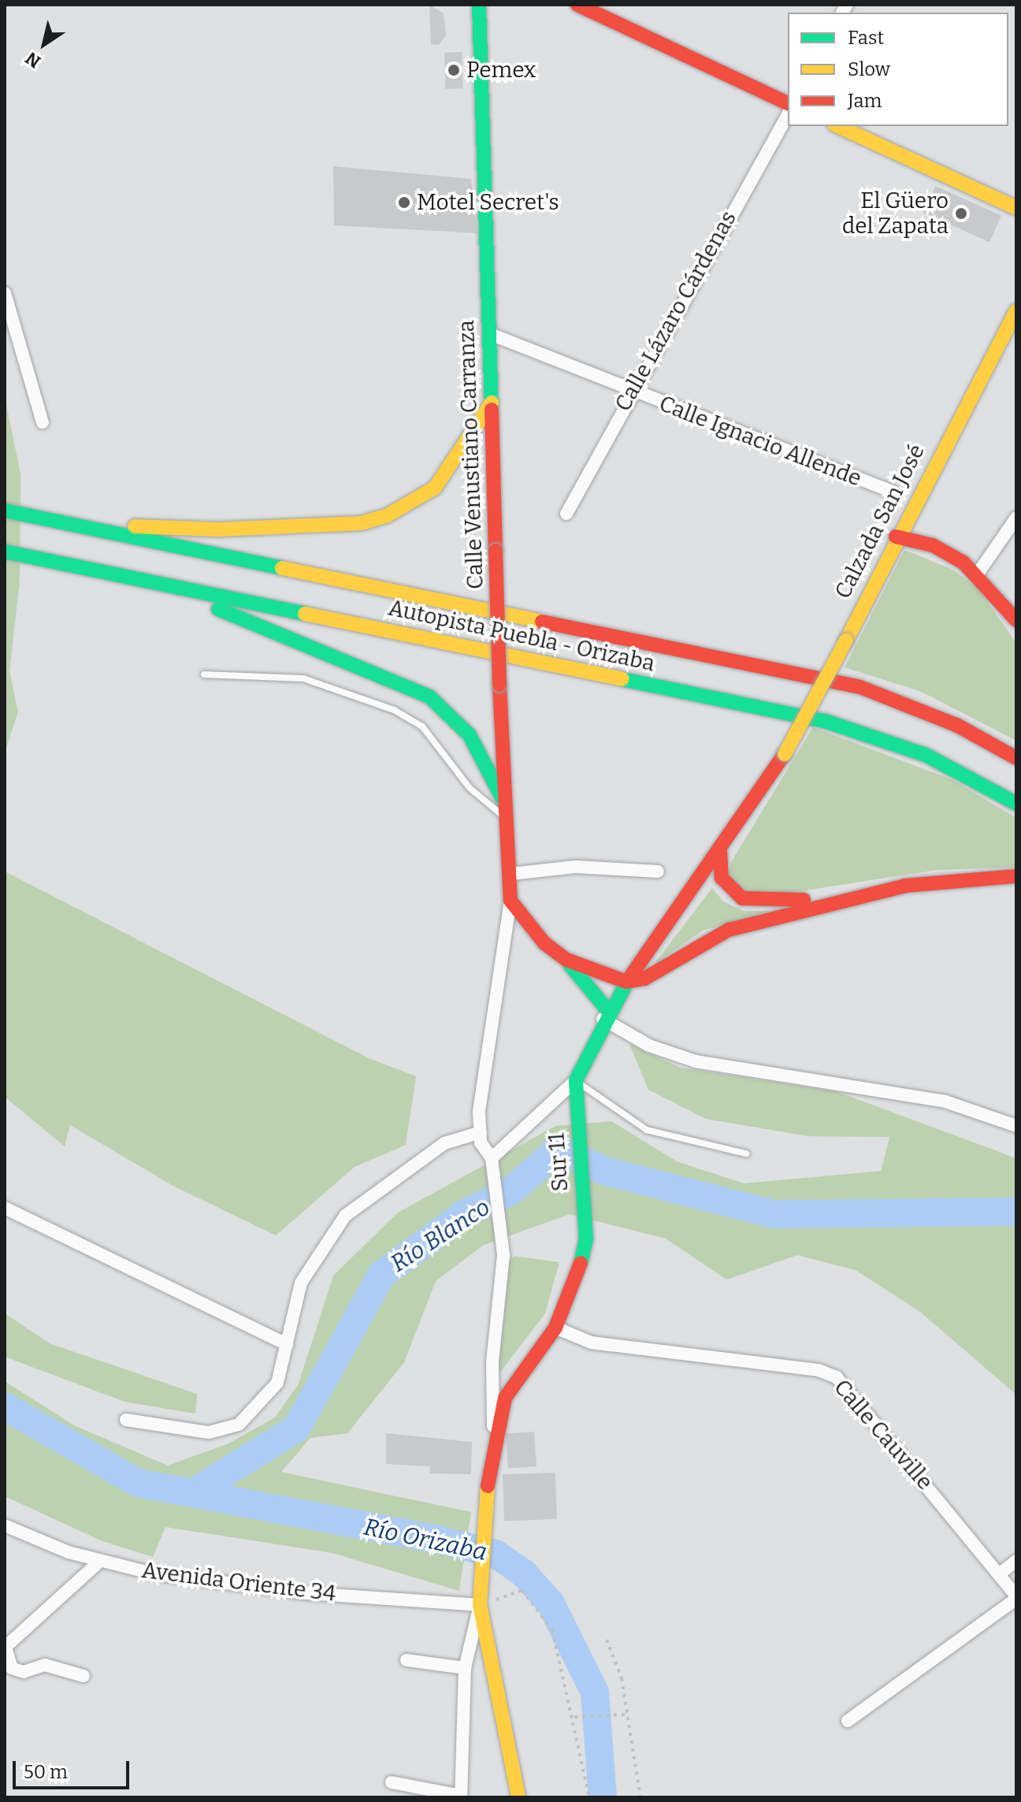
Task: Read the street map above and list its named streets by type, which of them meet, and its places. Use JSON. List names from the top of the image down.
{
  "streets": {
    "main road": [
      "Calle Venustiano Carranza",
      "Calzada San José",
      "Autopista Puebla - Orizaba",
      "Sur 11"
    ],
    "street": [
      "Calle Lázaro Cárdenas",
      "Calle Ignacio Allende",
      "Calle Cauville",
      "Avenida Oriente 34"
    ]
  },
  "crossings": [
    ["Calle Lázaro Cárdenas", "Calle Ignacio Allende"],
    ["Calle Ignacio Allende", "Calle Venustiano Carranza"],
    ["Calzada San José", "Sur 11"],
    ["Sur 11", "Calle Cauville"],
    ["Sur 11", "Avenida Oriente 34"]
  ],
  "water": ["Río Blanco", "Río Orizaba"],
  "places": ["Pemex", "Motel Secret's", "El Güero del Zapata"],
  "legend": ["Fast", "Slow", "Jam"],
  "scale_bar": "50 m",
  "north": "bottom left"
}
